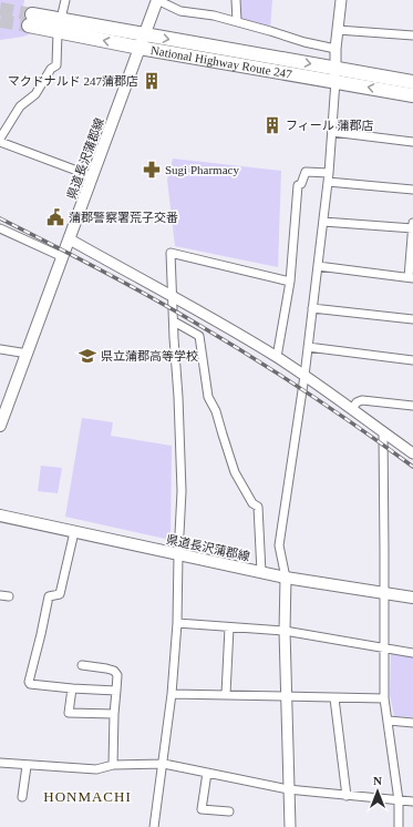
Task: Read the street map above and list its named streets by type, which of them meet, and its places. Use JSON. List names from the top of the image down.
{
  "streets": {
    "highway": ["National Highway Route 247"],
    "main road": ["県道長沢蒲郡線"]
  },
  "crossings": [
    ["National Highway Route 247", "県道長沢蒲郡線"]
  ],
  "districts": ["HONMACHI"],
  "places": {
    "building": ["マクドナルド 247蒲郡店", "フィール 蒲郡店"],
    "pharmacy": ["Sugi Pharmacy"],
    "public building": ["蒲郡警察署荒子交番"],
    "school or university": ["県立蒲郡高等学校"]
  },
  "north": "top"
}
